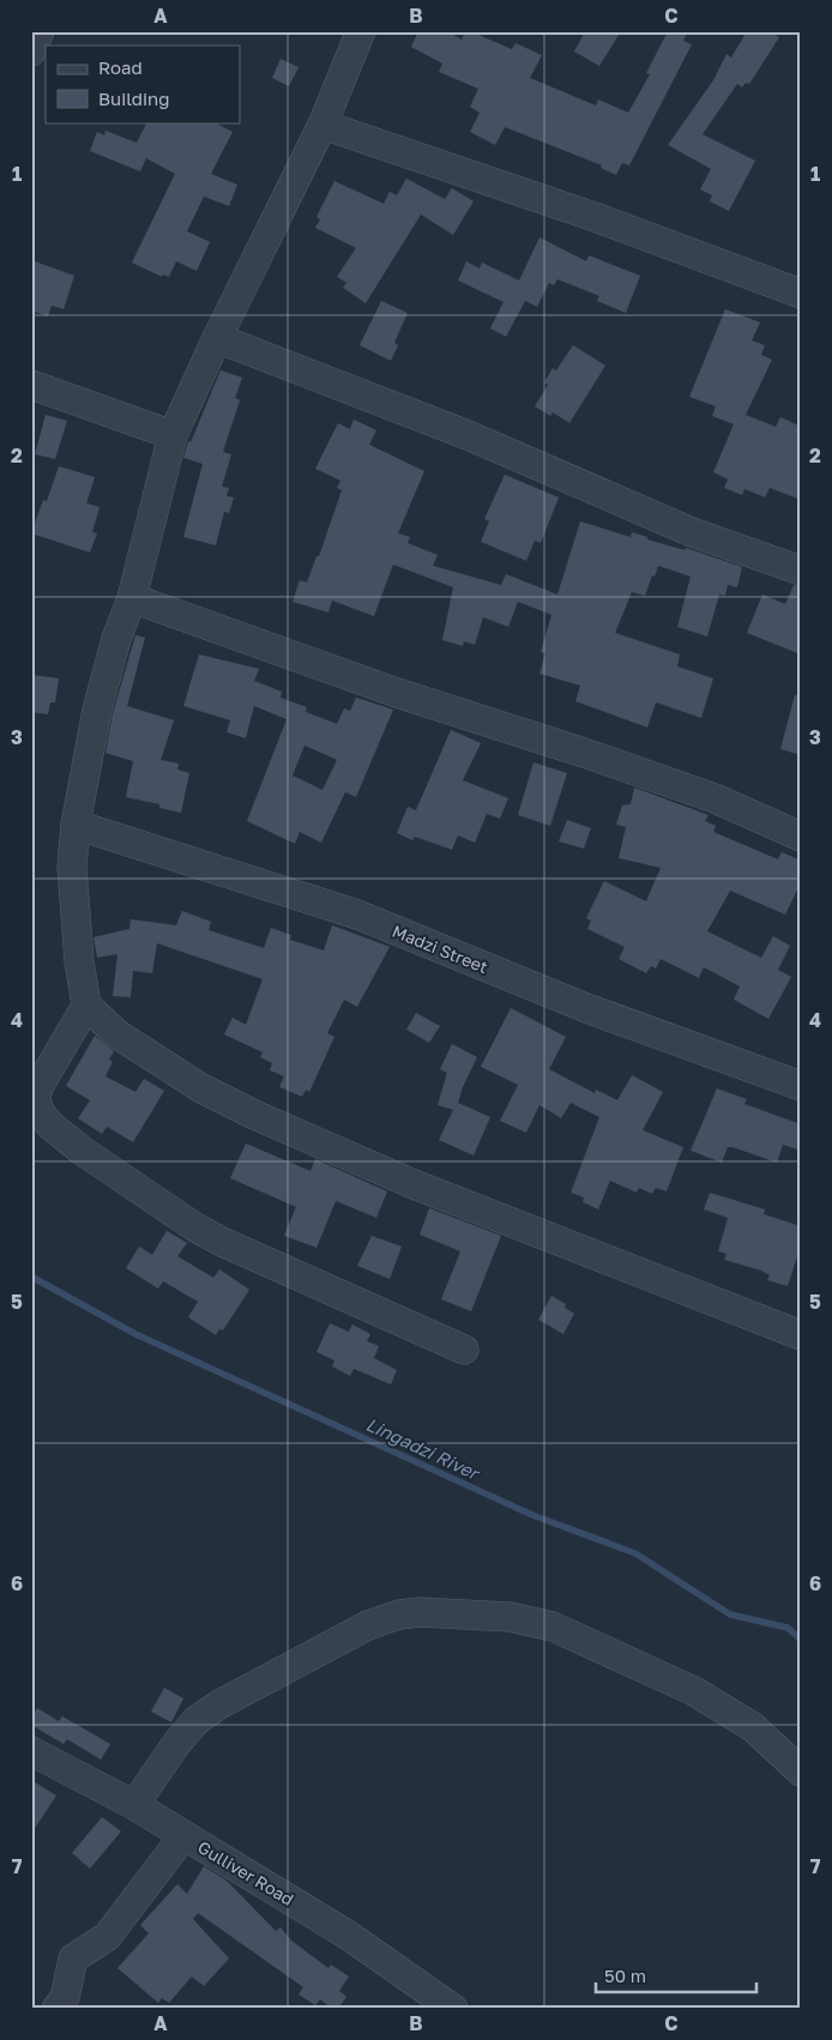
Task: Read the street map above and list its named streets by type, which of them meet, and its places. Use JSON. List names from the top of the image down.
{
  "streets": {
    "street": ["Madzi Street", "Gulliver Road"]
  },
  "water": ["Lingadzi River"],
  "legend": ["Road", "Building"],
  "scale_bar": "50 m",
  "grid": {
    "columns": ["A", "B", "C"],
    "rows": [
      "1",
      "2",
      "3",
      "4",
      "5",
      "6",
      "7"
    ]
  }
}
